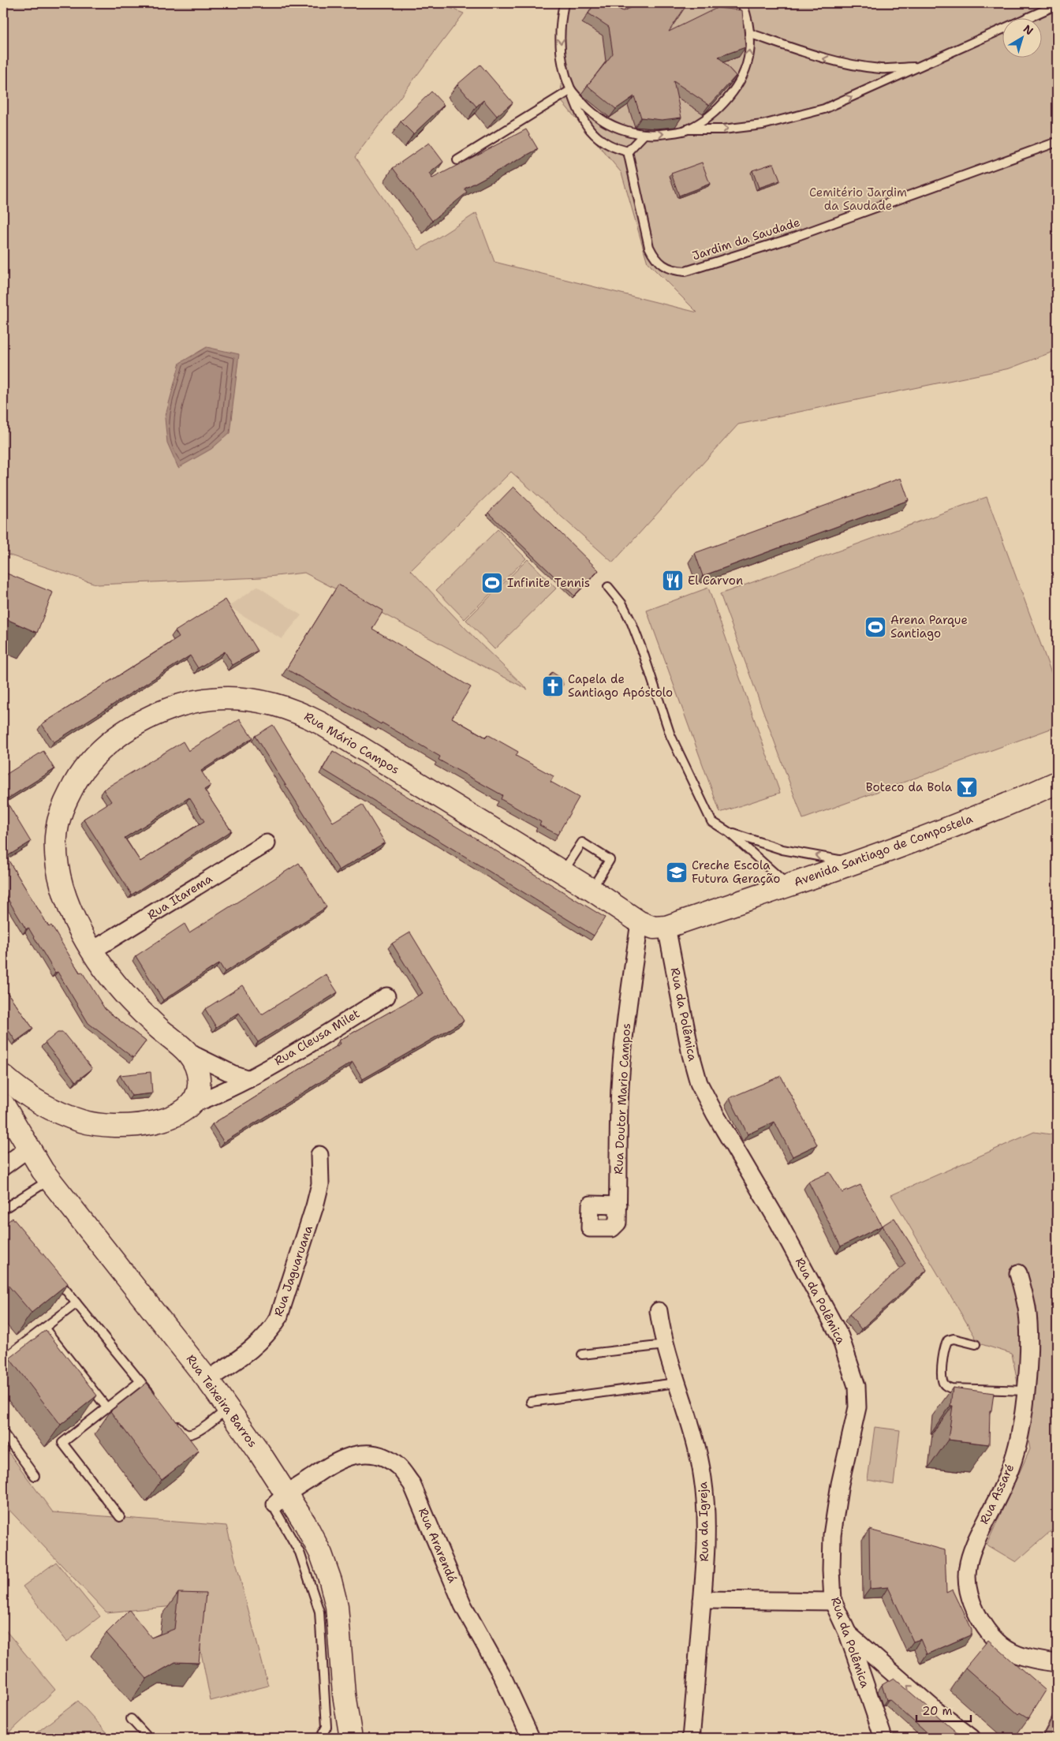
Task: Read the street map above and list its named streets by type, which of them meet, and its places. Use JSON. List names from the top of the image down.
{
  "streets": {
    "main road": [
      "Rua Mário Campos",
      "Avenida Santiago de Compostela",
      "Rua Cleusa Milet",
      "Rua Teixeira Barros"
    ],
    "street": [
      "Rua Itarema",
      "Rua da Polêmica",
      "Rua Doutor Mario Campos",
      "Rua Jaguaruana",
      "Rua Assaré",
      "Rua da Igreja",
      "Rua Ararendá"
    ],
    "lane": ["Jardim da Saudade"]
  },
  "crossings": [
    ["Rua Mário Campos", "Avenida Santiago de Compostela"],
    ["Rua Mário Campos", "Rua Itarema"],
    ["Rua Mário Campos", "Rua Cleusa Milet"],
    ["Rua Mário Campos", "Rua Doutor Mario Campos"],
    ["Avenida Santiago de Compostela", "Rua da Polêmica"],
    ["Avenida Santiago de Compostela", "Rua Doutor Mario Campos"],
    ["Rua Jaguaruana", "Rua Teixeira Barros"],
    ["Rua Teixeira Barros", "Rua Ararendá"]
  ],
  "parks": ["Cemitério Jardim da Saudade"],
  "places": {
    "restaurant": ["El Carvon"],
    "sports": ["Infinite Tennis", "Arena Parque Santiago"],
    "church": ["Capela de Santiago Apóstolo"],
    "bar": ["Boteco da Bola"],
    "school or university": ["Creche Escola Futura Geração"]
  },
  "scale_bar": "20 m",
  "north": "top right"
}
